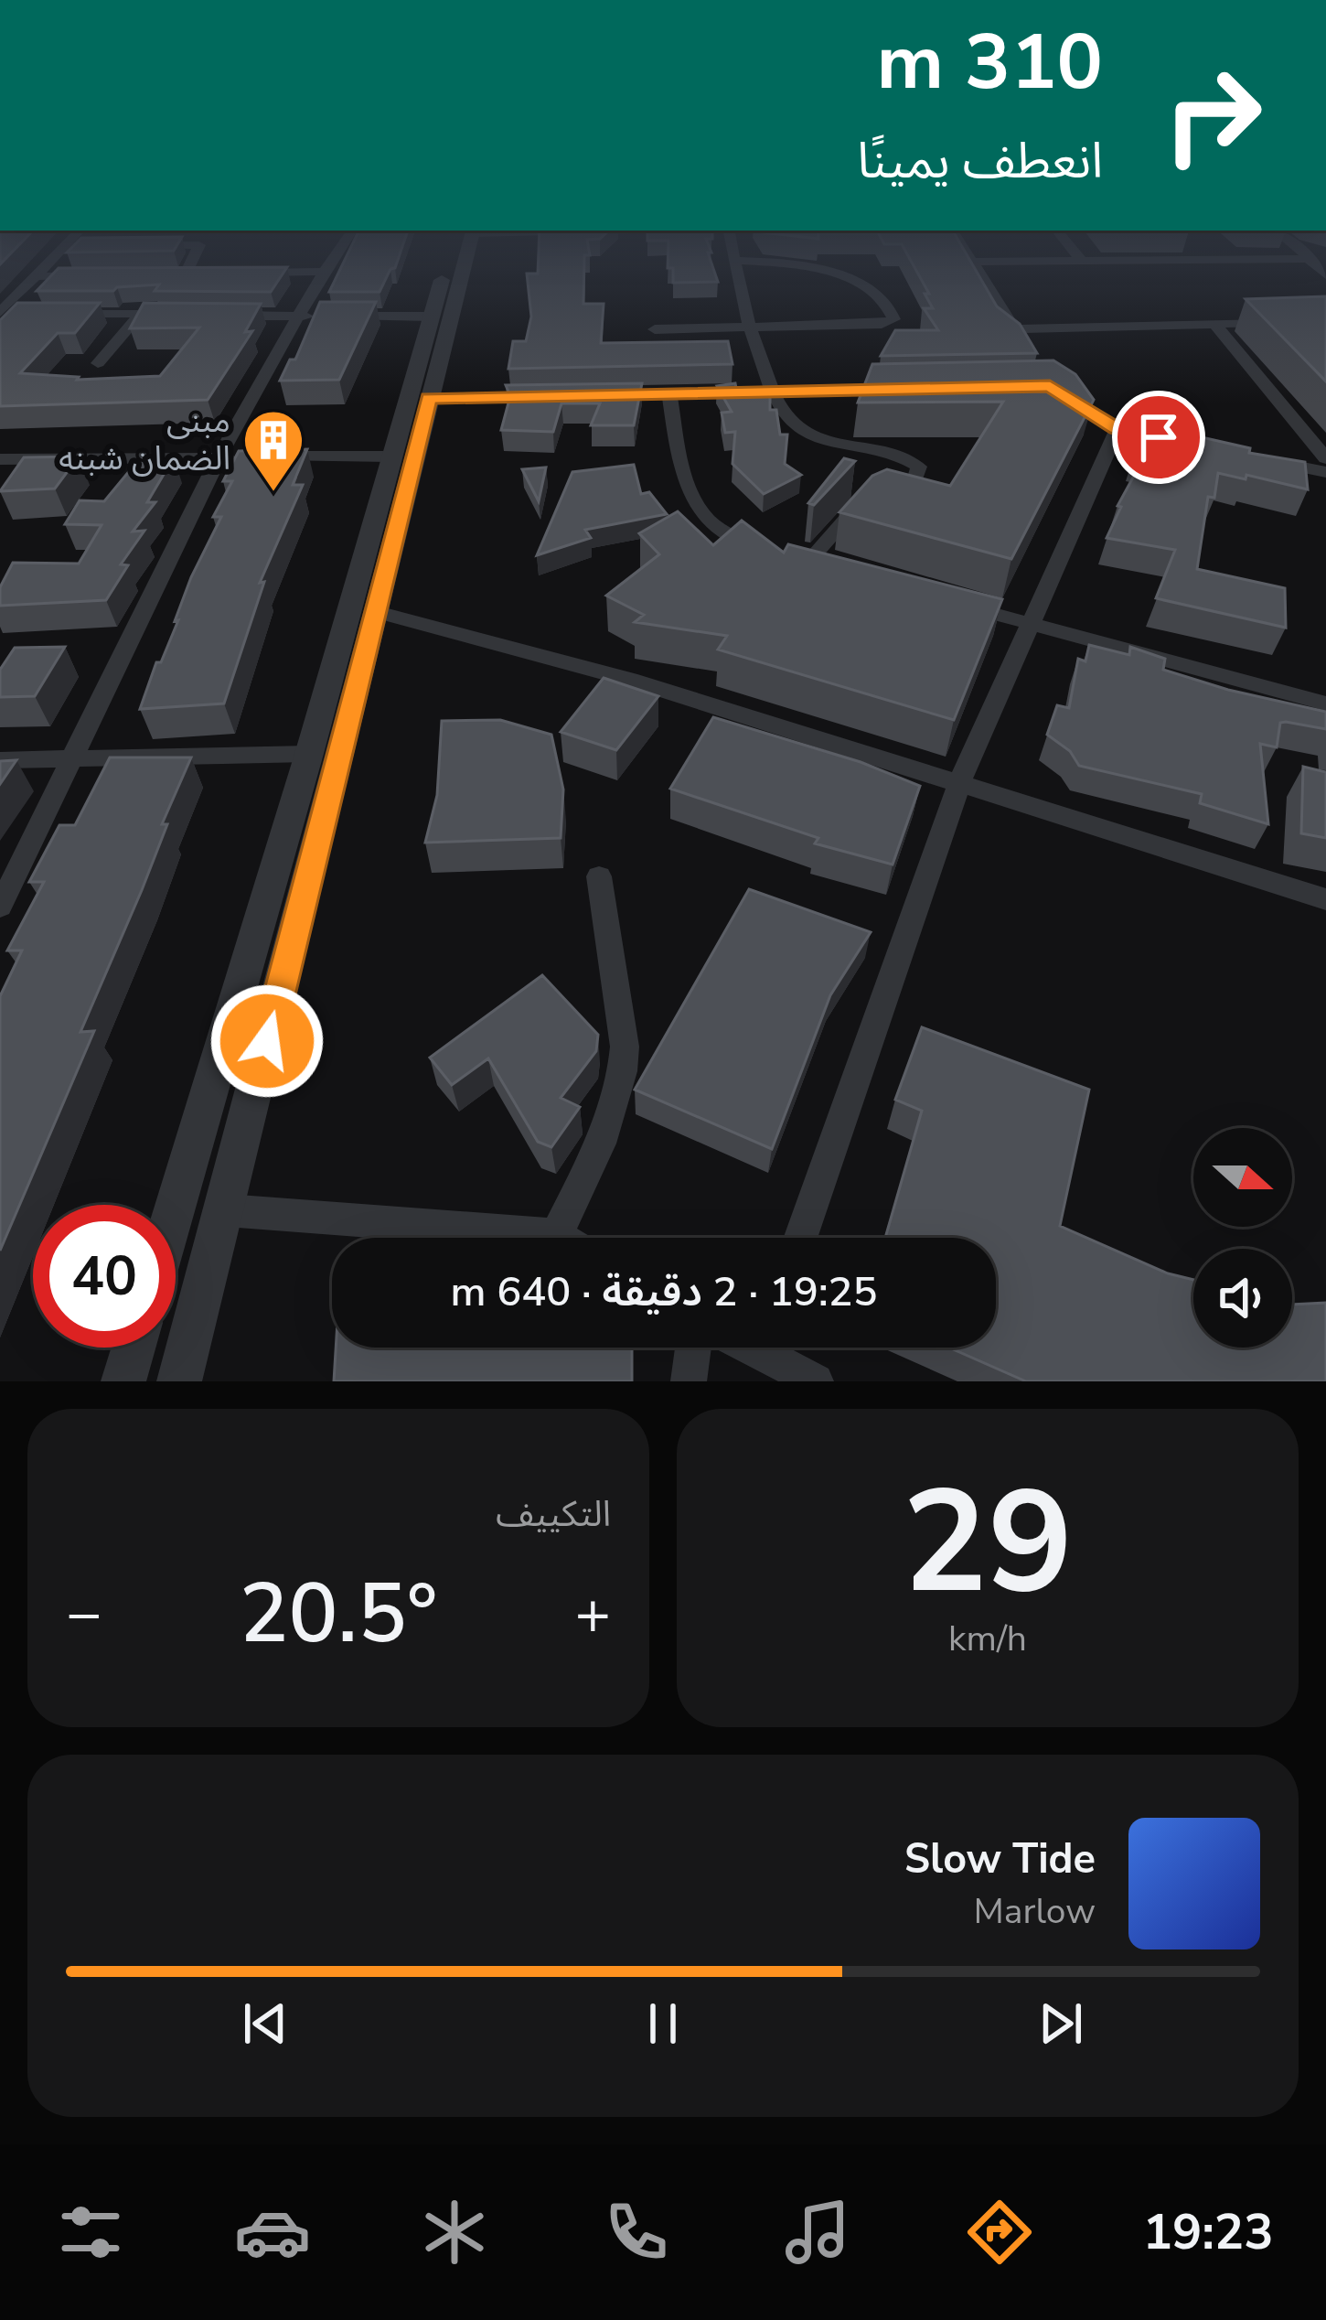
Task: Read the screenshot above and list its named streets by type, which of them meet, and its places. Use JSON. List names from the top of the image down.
{
  "places": {
    "building": ["مبنى الضمان شبنه"]
  },
  "north": "right",
  "page": {
    "turn": ["310 m", "انعطف يمينًا"],
    "limit": "40",
    "trip": "19:25 · 2 دقيقة · 640 m",
    "tile": [
      ["29", "km/h"],
      "التكييف"
    ],
    "heat": ["−", "20.5°", "+"],
    "song": ["Slow Tide", "Marlow"],
    "tabs": "19:23"
  }
}
